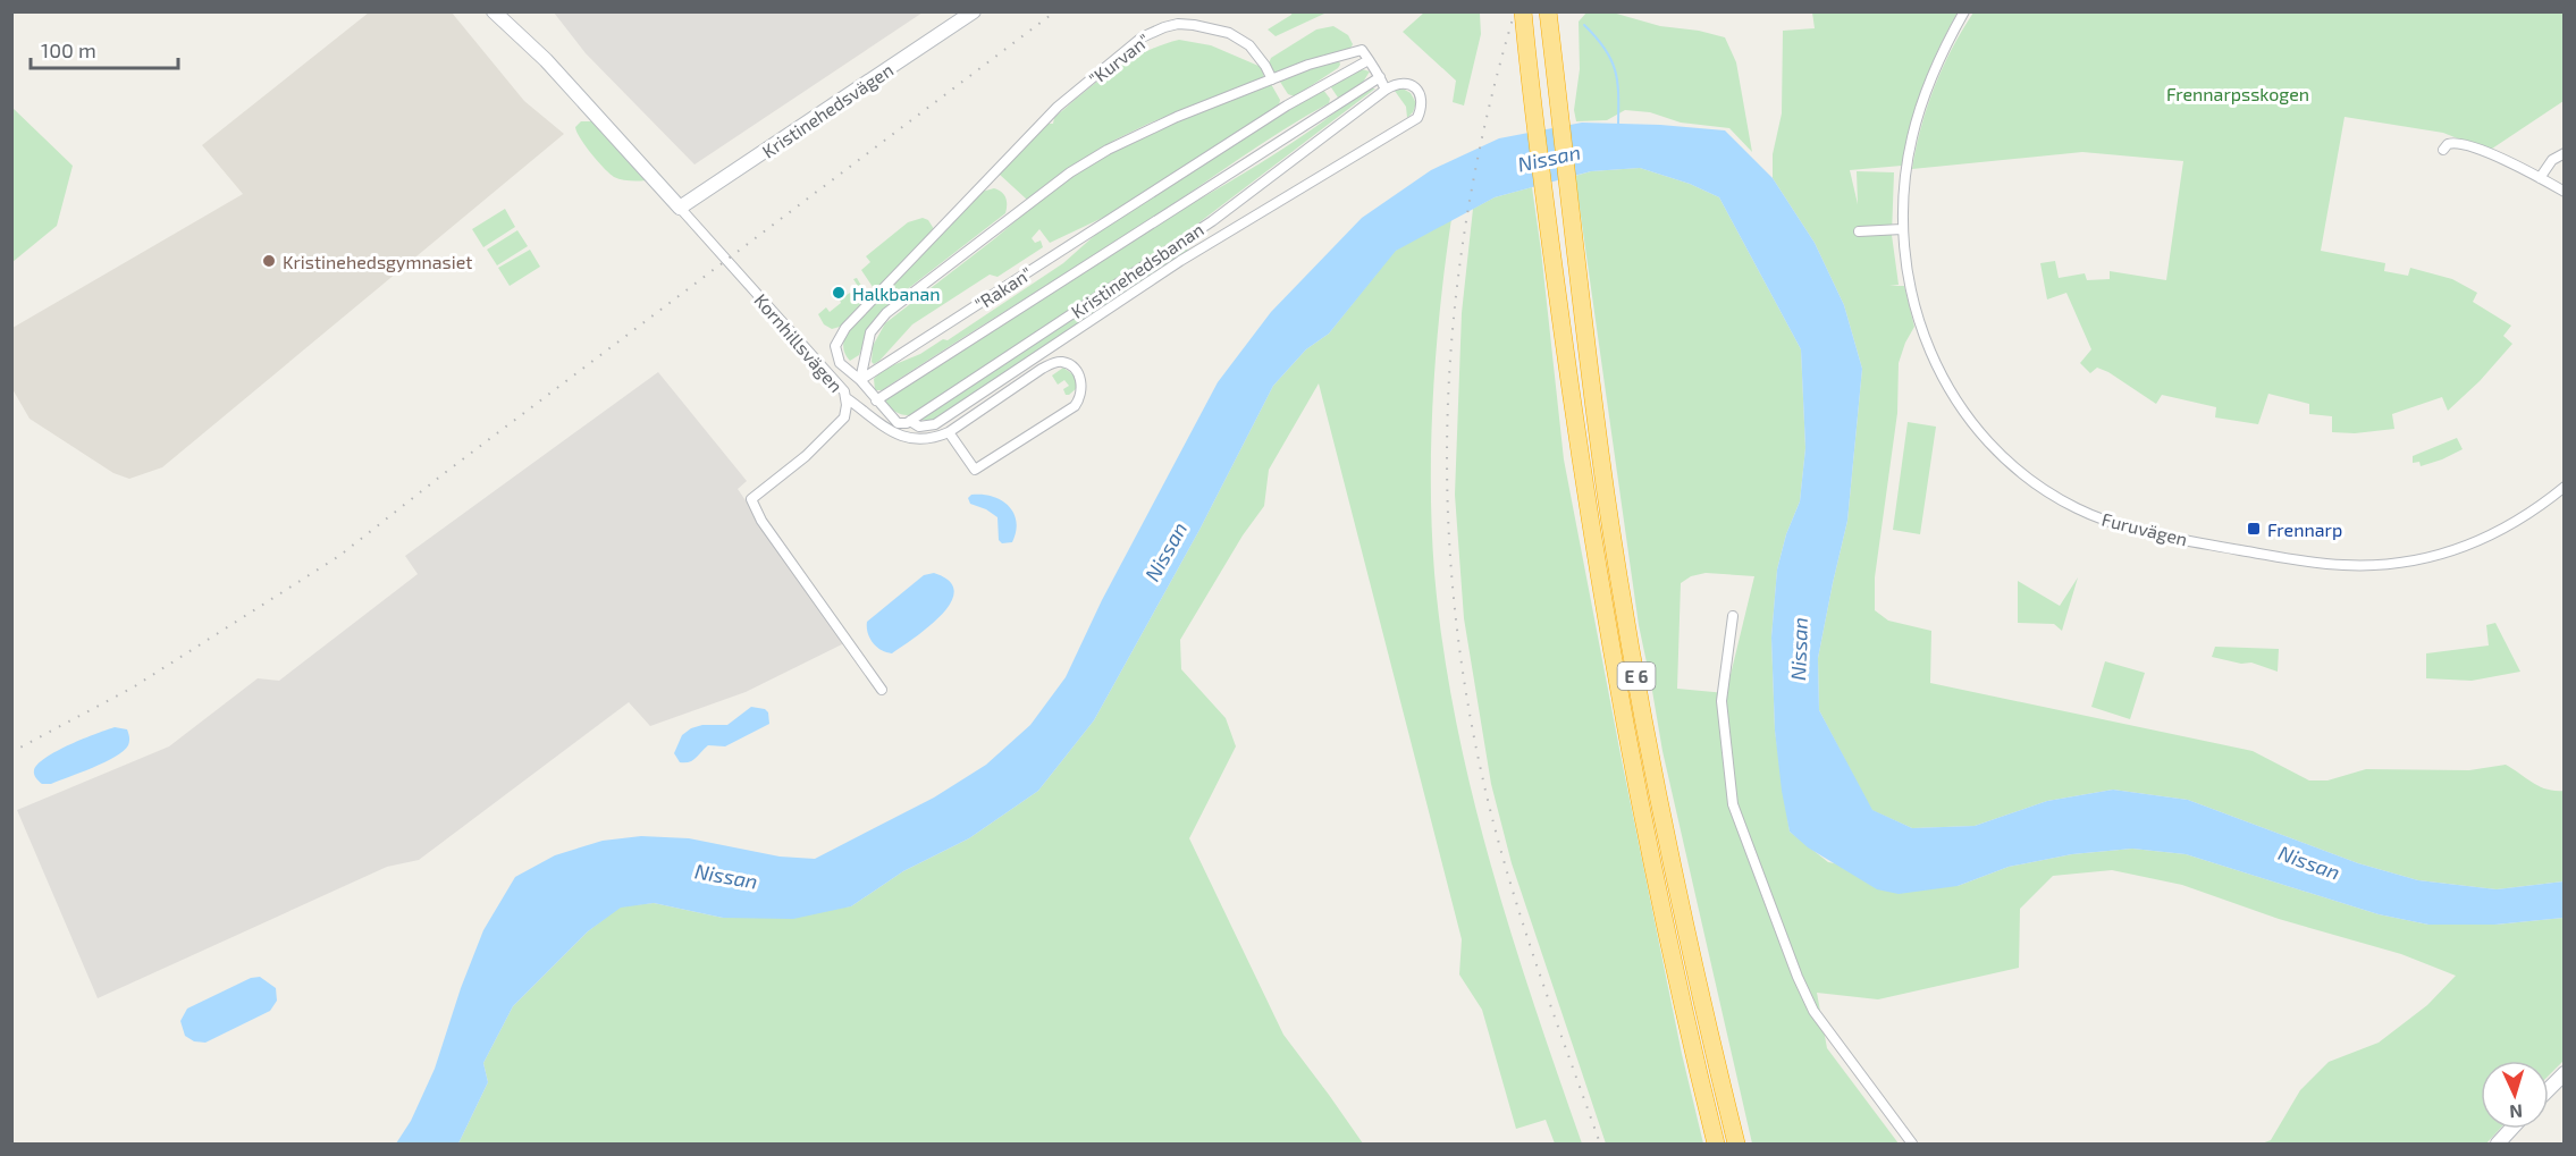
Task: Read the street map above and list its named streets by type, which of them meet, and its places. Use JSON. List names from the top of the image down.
{
  "streets": {
    "highway": ["E 6"],
    "street": [
      "\"Kurvan\"",
      "Kristinehedsvägen",
      "Kristinehedsbanan",
      "\"Rakan\"",
      "Kornhillsvägen",
      "Furuvägen"
    ]
  },
  "crossings": [
    ["\"Kurvan\"", "\"Rakan\""],
    ["Kristinehedsvägen", "Kornhillsvägen"]
  ],
  "water": ["Nissan"],
  "parks": ["Frennarpsskogen"],
  "places": {
    "other": ["Kristinehedsgymnasiet", "Halkbanan"],
    "transit": ["Frennarp"]
  },
  "scale_bar": "100 m",
  "north": "bottom"
}
